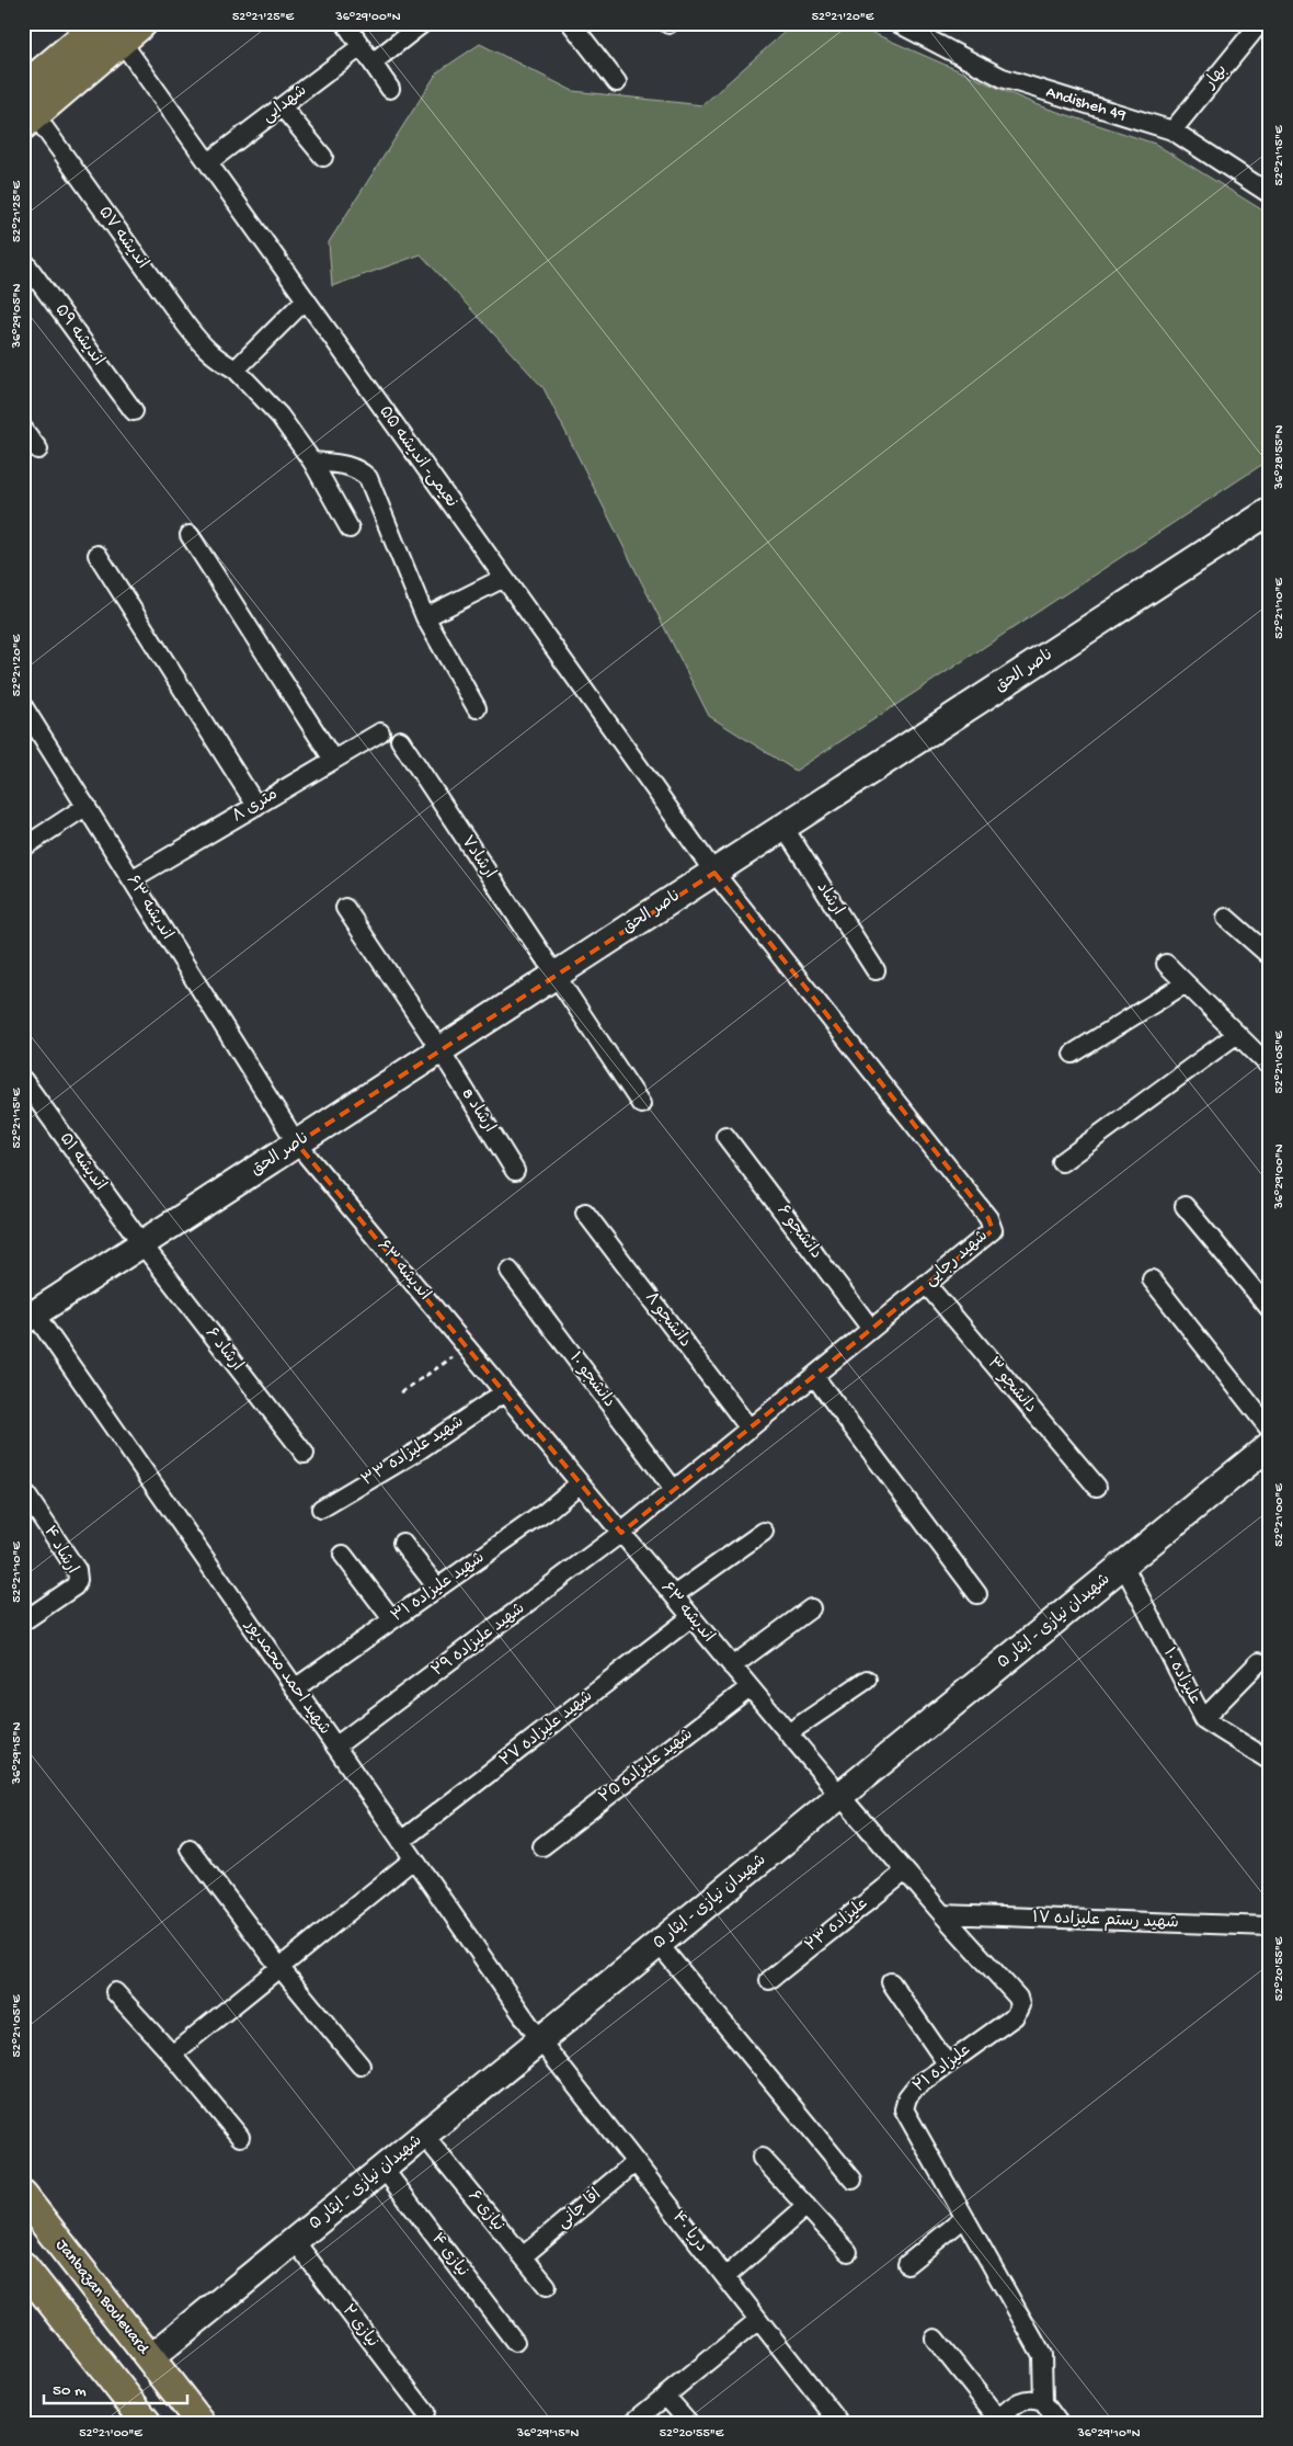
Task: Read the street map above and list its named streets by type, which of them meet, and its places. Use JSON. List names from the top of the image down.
{
  "streets": {
    "main road": ["Janbazan Boulevard"],
    "street": [
      "بهار",
      "شهدایی",
      "Andisheh 49",
      "اندیشه ۵۷",
      "اندیشه ۵۹",
      "نعیمی- اندیشه ۵۵",
      "ناصر الحق",
      "۸ متری",
      "ارشاد۷",
      "ارشاد",
      "اندیشه ۶۳",
      "ارشاد 8",
      "اندیشه ۵۱",
      "دانشجو ۶",
      "شهید رجایی",
      "دانشجو ۸",
      "ارشاد ۶",
      "دانشجو ۱۰",
      "دانشجو ۳",
      "شهید علیزاده ۳۳",
      "ارشاد ۴",
      "شهید علیزاده ۳۱",
      "شهیدان نیازی - ایثار ۵",
      "شهید علیزاده ۲۹",
      "علیزاده ۱۰",
      "شهید احمد محمدپور",
      "شهید علیزاده ۲۷",
      "شهید علیزاده ۲۵",
      "۱۷ شهید رستم علیزاده",
      "علیزاده ۲۳",
      "علیزاده ۲۱",
      "اقا جانی",
      "نیازی ۶",
      "دریا ۴۰",
      "نیازی ۴",
      "نیازی ۲"
    ]
  },
  "crossings": [
    ["بهار", "Andisheh 49"],
    ["شهدایی", "نعیمی- اندیشه ۵۵"],
    ["نعیمی- اندیشه ۵۵", "ناصر الحق"],
    ["نعیمی- اندیشه ۵۵", "شهید رجایی"],
    ["ناصر الحق", "ارشاد۷"],
    ["ناصر الحق", "ارشاد"],
    ["ناصر الحق", "اندیشه ۶۳"],
    ["ناصر الحق", "ارشاد 8"],
    ["ناصر الحق", "اندیشه ۵۱"],
    ["ناصر الحق", "شهید رجایی"],
    ["ناصر الحق", "ارشاد ۶"],
    ["ناصر الحق", "شهید احمد محمدپور"],
    ["۸ متری", "اندیشه ۶۳"],
    ["اندیشه ۶۳", "شهید رجایی"],
    ["اندیشه ۶۳", "شهید علیزاده ۳۳"],
    ["اندیشه ۶۳", "شهید علیزاده ۳۱"],
    ["اندیشه ۶۳", "شهیدان نیازی - ایثار ۵"],
    ["اندیشه ۶۳", "شهید علیزاده ۲۹"],
    ["اندیشه ۶۳", "شهید علیزاده ۲۷"],
    ["اندیشه ۶۳", "شهید علیزاده ۲۵"],
    ["اندیشه ۶۳", "علیزاده ۲۱"],
    ["اندیشه ۵۱", "ارشاد ۶"],
    ["دانشجو ۶", "شهید رجایی"],
    ["شهید رجایی", "دانشجو ۸"],
    ["شهید رجایی", "دانشجو ۱۰"],
    ["شهید رجایی", "دانشجو ۳"],
    ["شهید رجایی", "شهید علیزاده ۲۹"],
    ["شهید علیزاده ۳۱", "شهید احمد محمدپور"],
    ["شهیدان نیازی - ایثار ۵", "علیزاده ۱۰"],
    ["شهیدان نیازی - ایثار ۵", "شهید احمد محمدپور"],
    ["شهیدان نیازی - ایثار ۵", "علیزاده ۲۱"],
    ["شهیدان نیازی - ایثار ۵", "نیازی ۶"],
    ["شهیدان نیازی - ایثار ۵", "دریا ۴۰"],
    ["شهیدان نیازی - ایثار ۵", "نیازی ۴"],
    ["شهیدان نیازی - ایثار ۵", "Janbazan Boulevard"],
    ["شهیدان نیازی - ایثار ۵", "نیازی ۲"],
    ["شهید علیزاده ۲۹", "شهید احمد محمدپور"],
    ["شهید احمد محمدپور", "شهید علیزاده ۲۷"],
    ["شهید احمد محمدپور", "دریا ۴۰"],
    ["۱۷ شهید رستم علیزاده", "علیزاده ۲۱"],
    ["علیزاده ۲۳", "علیزاده ۲۱"],
    ["اقا جانی", "نیازی ۶"],
    ["اقا جانی", "دریا ۴۰"]
  ],
  "scale_bar": "50 m",
  "coordinates": [
    "52°21'25\"E",
    "36°29'00\"N",
    "52°21'20\"E",
    "52°21'15\"E",
    "36°29'05\"N",
    "36°28'55\"N",
    "52°21'10\"E",
    "52°21'05\"E",
    "52°21'00\"E",
    "36°29'15\"N",
    "52°20'55\"E",
    "36°29'10\"N"
  ]
}
